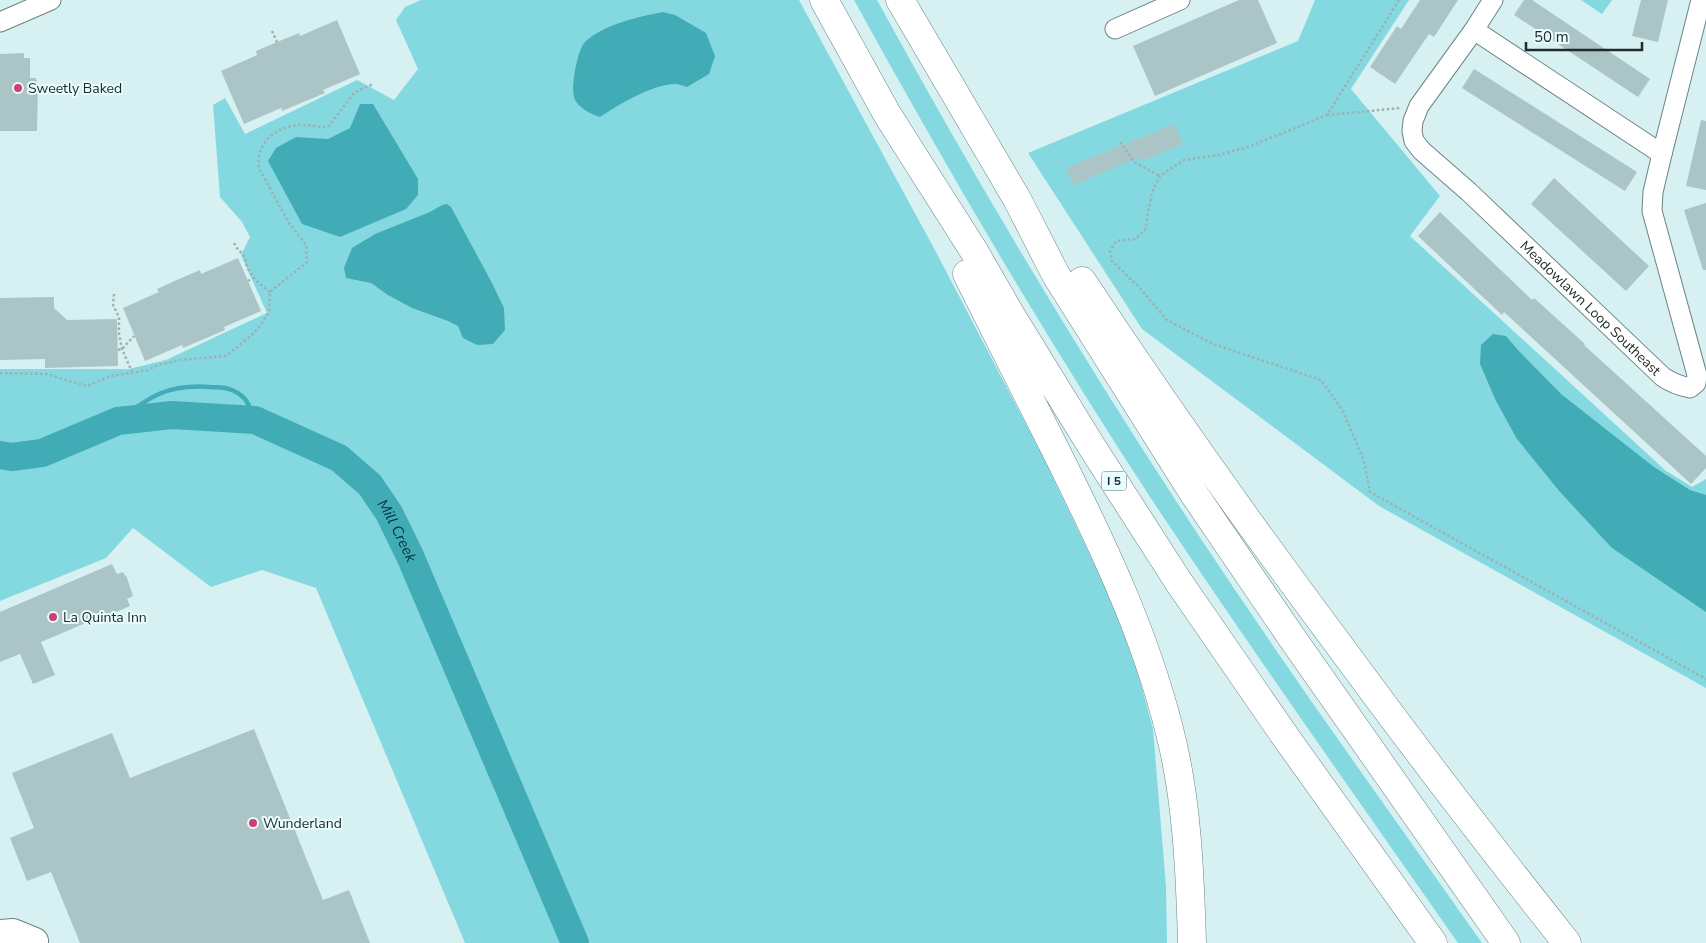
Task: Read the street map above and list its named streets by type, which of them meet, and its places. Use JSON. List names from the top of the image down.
{
  "streets": {
    "highway": ["I 5"],
    "street": ["Meadowlawn Loop Southeast"]
  },
  "water": ["Mill Creek"],
  "places": ["Sweetly Baked", "La Quinta Inn", "Wunderland"],
  "scale_bar": "50 m"
}
